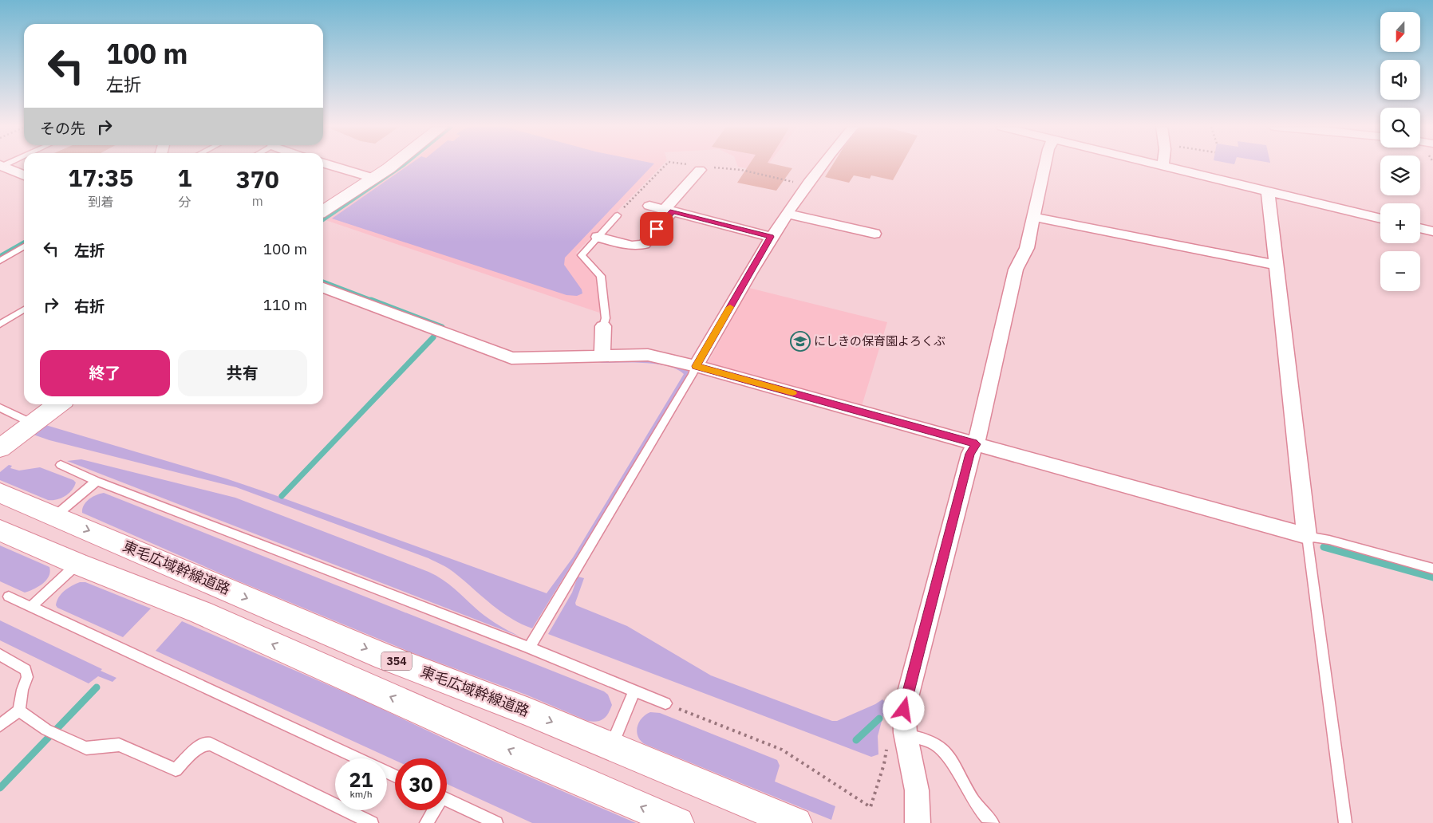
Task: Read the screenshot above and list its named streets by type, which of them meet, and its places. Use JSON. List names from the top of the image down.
{
  "streets": {
    "main road": ["東毛広域幹線道路", "354"]
  },
  "places": {
    "school or university": ["にしきの保育園よろくぶ"]
  },
  "north": "bottom",
  "page": {
    "map_buttons": ["+", "−"],
    "turn": ["100 m", "左折"],
    "then": "その先",
    "eta": [
      "17:35",
      "到着",
      "1",
      "分",
      "370",
      "m"
    ],
    "list": [
      {
        "name": "左折",
        "value": "100 m"
      },
      {
        "name": "右折",
        "value": "110 m"
      }
    ],
    "buttons": ["終了", "共有"],
    "speed": "21 km/h",
    "limit": "30"
  }
}
